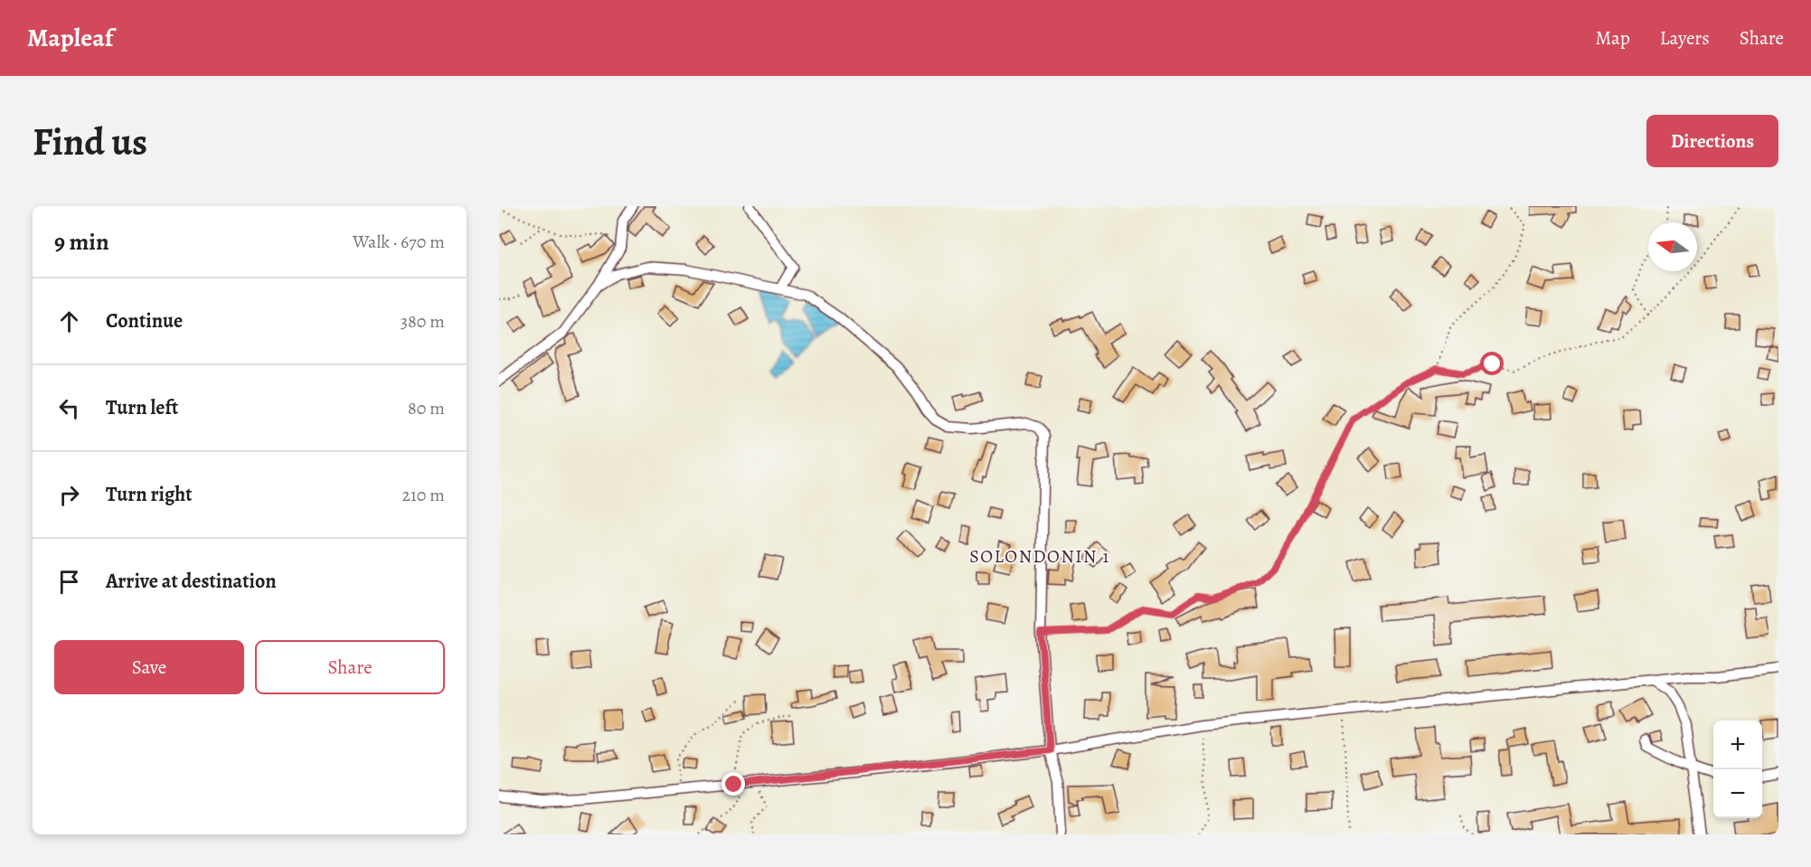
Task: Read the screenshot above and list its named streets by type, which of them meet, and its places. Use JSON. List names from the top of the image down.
{
  "districts": ["SOLONDONIN 1"],
  "north": "left",
  "page": {
    "header": "Mapleaf",
    "nav": ["Map", "Layers", "Share"],
    "buttons": [
      "Directions",
      ["Save", "Share"]
    ],
    "title": "Find us",
    "heading": ["9 min", "Walk · 670 m"],
    "list": [
      ["Continue", "380 m"],
      ["Turn left", "80 m"],
      ["Turn right", "210 m"],
      "Arrive at destination"
    ],
    "map_buttons": ["+", "−"]
  }
}
